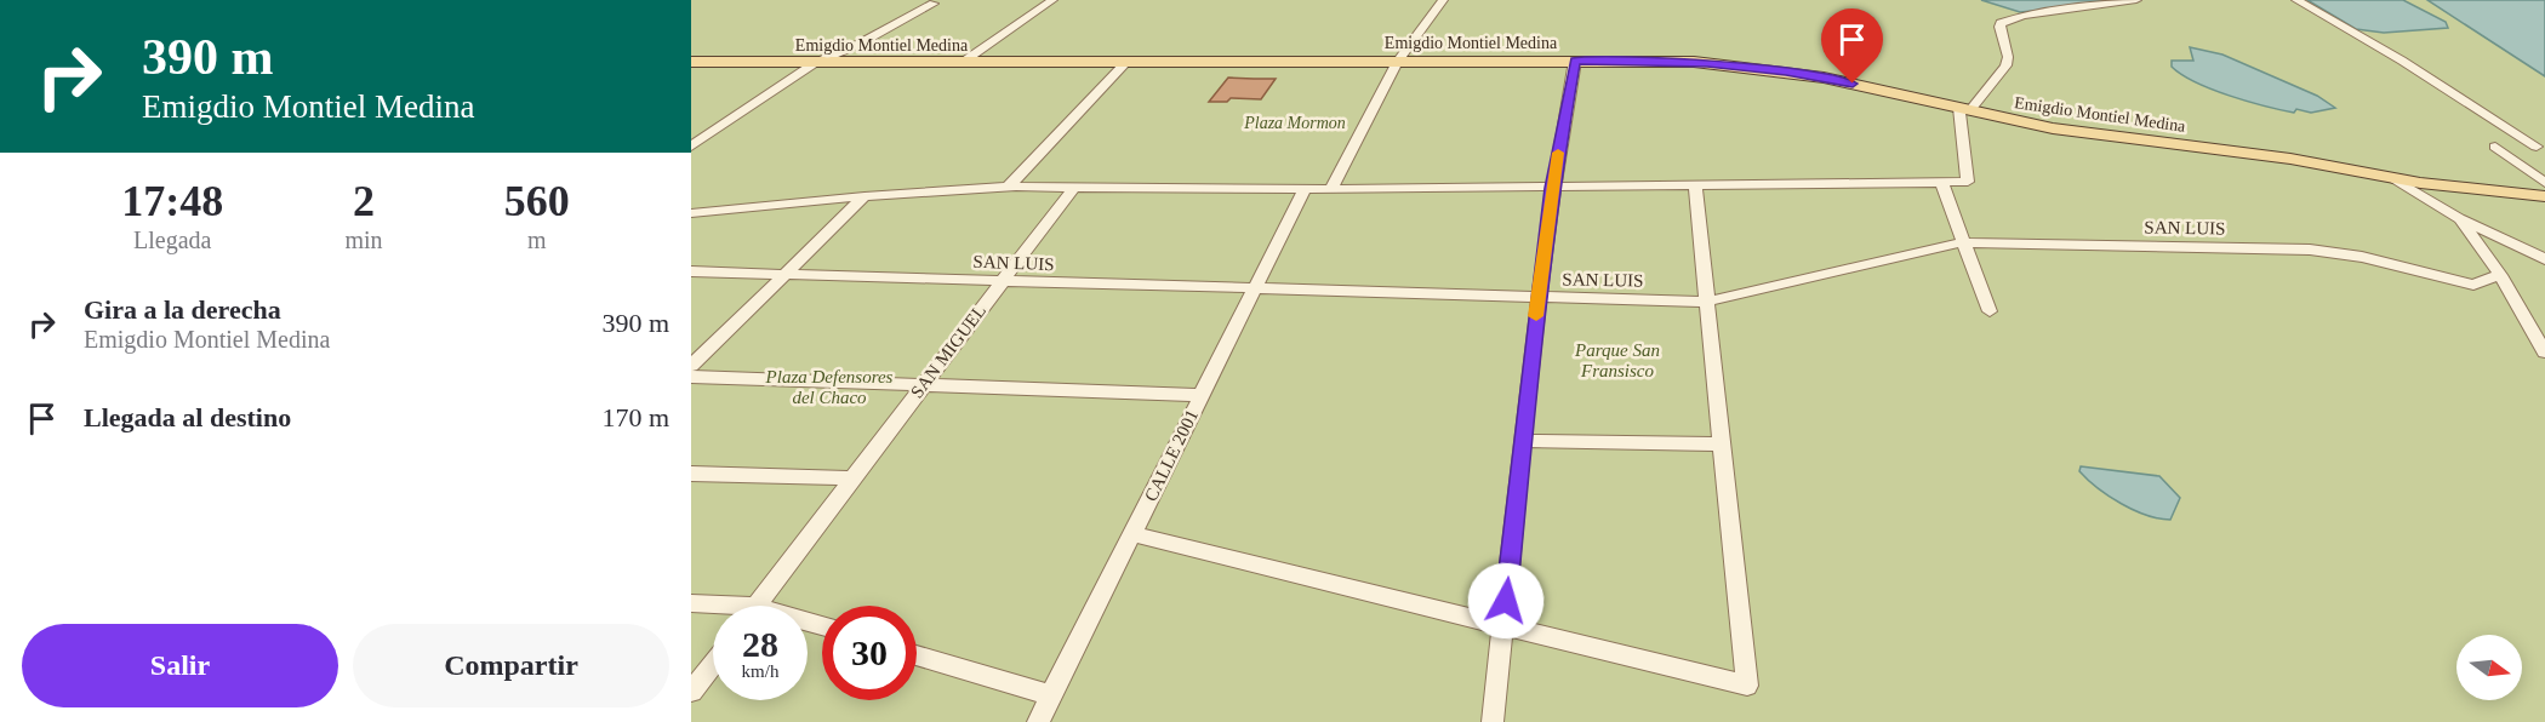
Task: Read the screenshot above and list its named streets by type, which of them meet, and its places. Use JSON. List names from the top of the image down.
{
  "streets": {
    "main road": ["Emigdio Montiel Medina"],
    "street": ["SAN LUIS", "SAN MIGUEL", "CALLE 2001"]
  },
  "crossings": [
    ["SAN LUIS", "SAN MIGUEL"],
    ["SAN LUIS", "CALLE 2001"]
  ],
  "parks": ["Plaza Mormon", "Parque San Fransisco", "Plaza Defensores del Chaco"],
  "north": "right",
  "page": {
    "turn": ["390 m", "Emigdio Montiel Medina"],
    "eta": [
      "17:48",
      "Llegada",
      "2",
      "min",
      "560",
      "m"
    ],
    "list": [
      {
        "name": "Gira a la derecha",
        "note": "Emigdio Montiel Medina",
        "value": "390 m"
      },
      {
        "name": "Llegada al destino",
        "value": "170 m"
      }
    ],
    "speed": "28 km/h",
    "limit": "30",
    "buttons": ["Salir", "Compartir"]
  }
}
